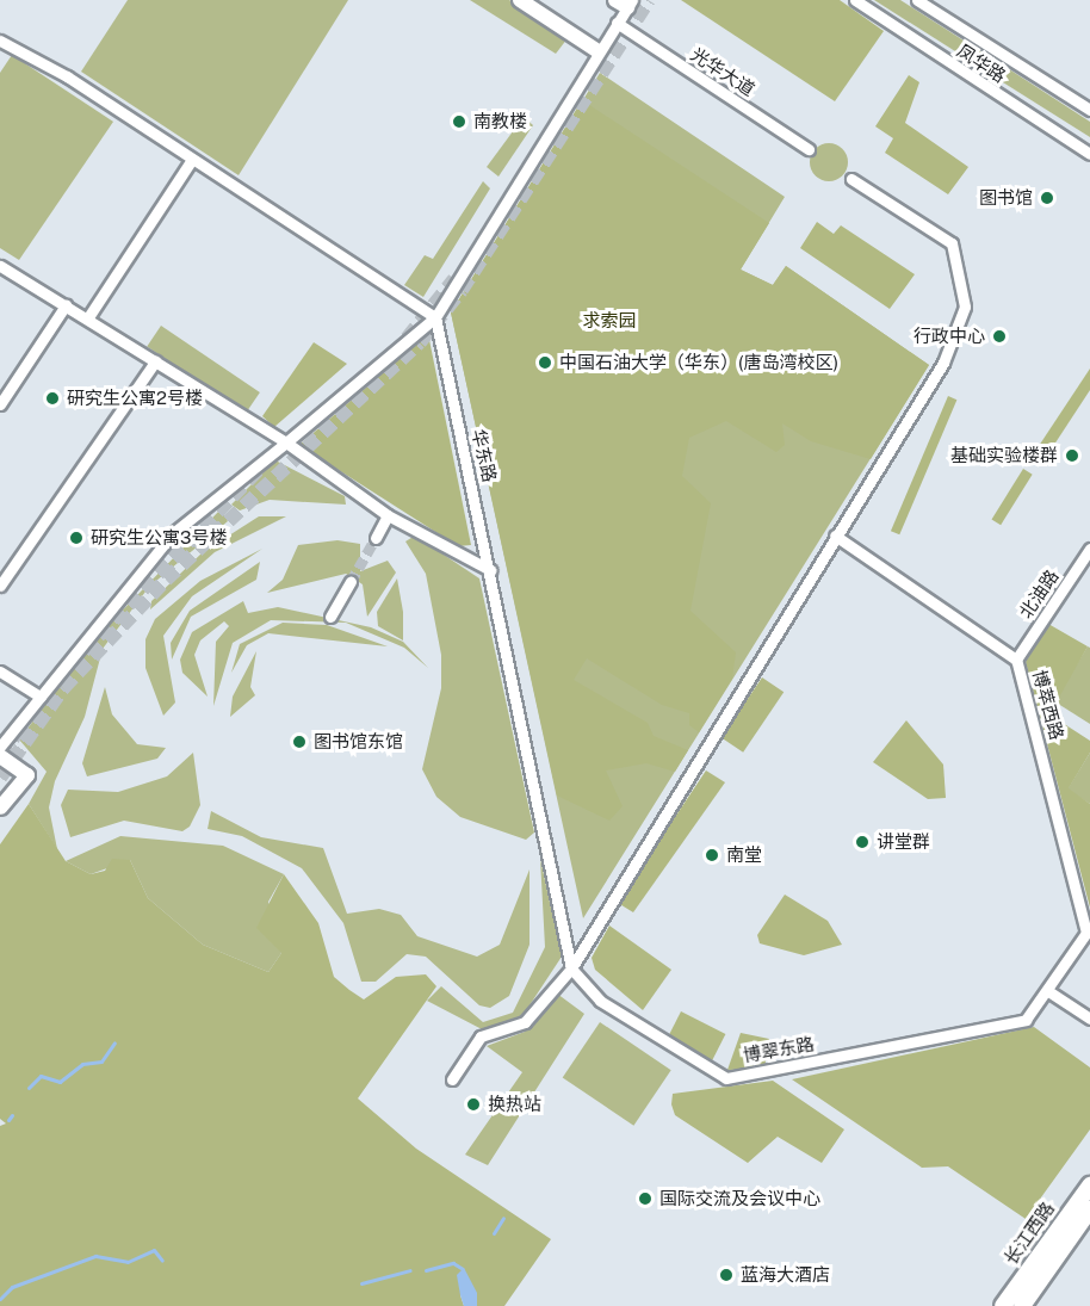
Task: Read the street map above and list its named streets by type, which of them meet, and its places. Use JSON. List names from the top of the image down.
{
  "streets": {
    "main road": ["长江西路"],
    "street": [
      "凤华路",
      "光华大道",
      "华东路",
      "北油路",
      "博萃西路",
      "博翠东路"
    ]
  },
  "crossings": [
    ["华东路", "博翠东路"],
    ["北油路", "博萃西路"],
    ["博萃西路", "博翠东路"]
  ],
  "parks": ["求索园"],
  "places": [
    "南教楼",
    "图书馆",
    "行政中心",
    "中国石油大学（华东）(唐岛湾校区)",
    "研究生公寓2号楼",
    "基础实验楼群",
    "研究生公寓3号楼",
    "图书馆东馆",
    "讲堂群",
    "南堂",
    "换热站",
    "国际交流及会议中心",
    "蓝海大酒店"
  ]
}
